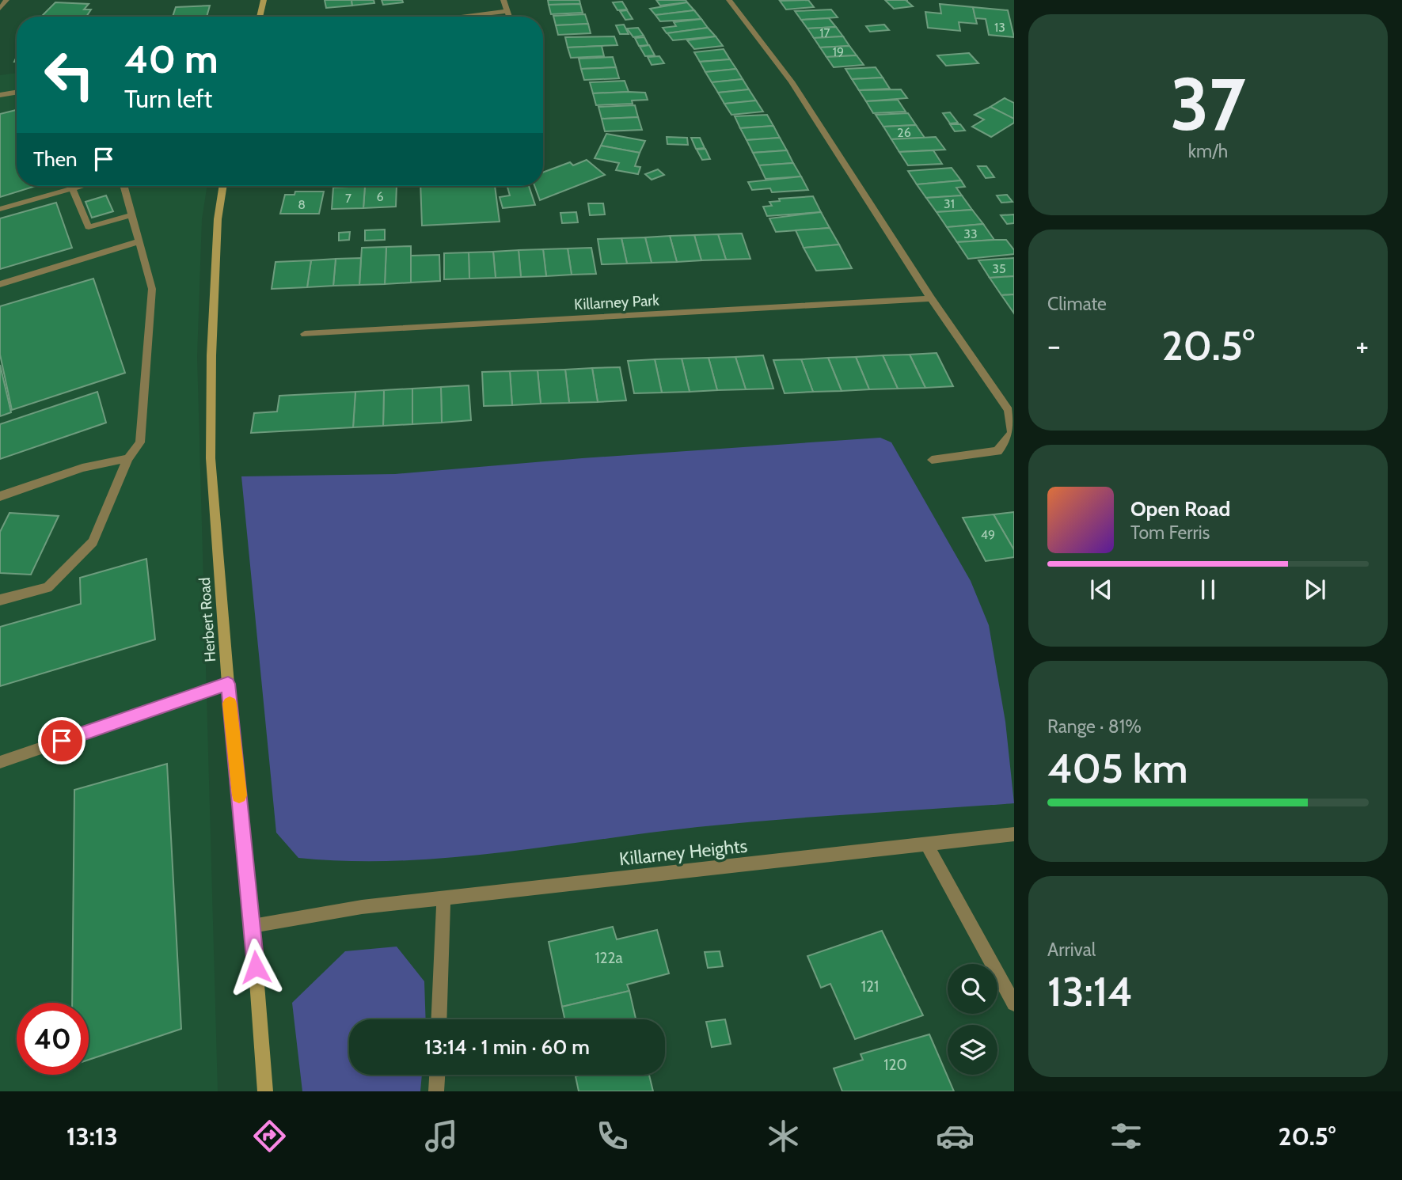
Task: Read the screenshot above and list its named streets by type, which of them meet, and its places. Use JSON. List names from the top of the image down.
{
  "streets": {
    "street": ["Killarney Park", "Herbert Road", "Killarney Heights"]
  },
  "crossings": [
    ["Herbert Road", "Killarney Heights"]
  ],
  "house_numbers": [
    "13",
    "17",
    "19",
    "26",
    "6",
    "7",
    "31",
    "8",
    "33",
    "35",
    "49",
    "122a",
    "121",
    "120"
  ],
  "page": {
    "tile": [
      ["37", "km/h"],
      "Climate",
      ["Range · 81%", "405 km"],
      ["Arrival", "13:14"]
    ],
    "turn": ["40 m", "Turn left"],
    "then": "Then",
    "heat": ["−", "20.5°", "+"],
    "song": ["Open Road", "Tom Ferris"],
    "limit": "40",
    "trip": "13:14 · 1 min · 60 m",
    "tabs": ["13:13", "20.5°"]
  }
}
